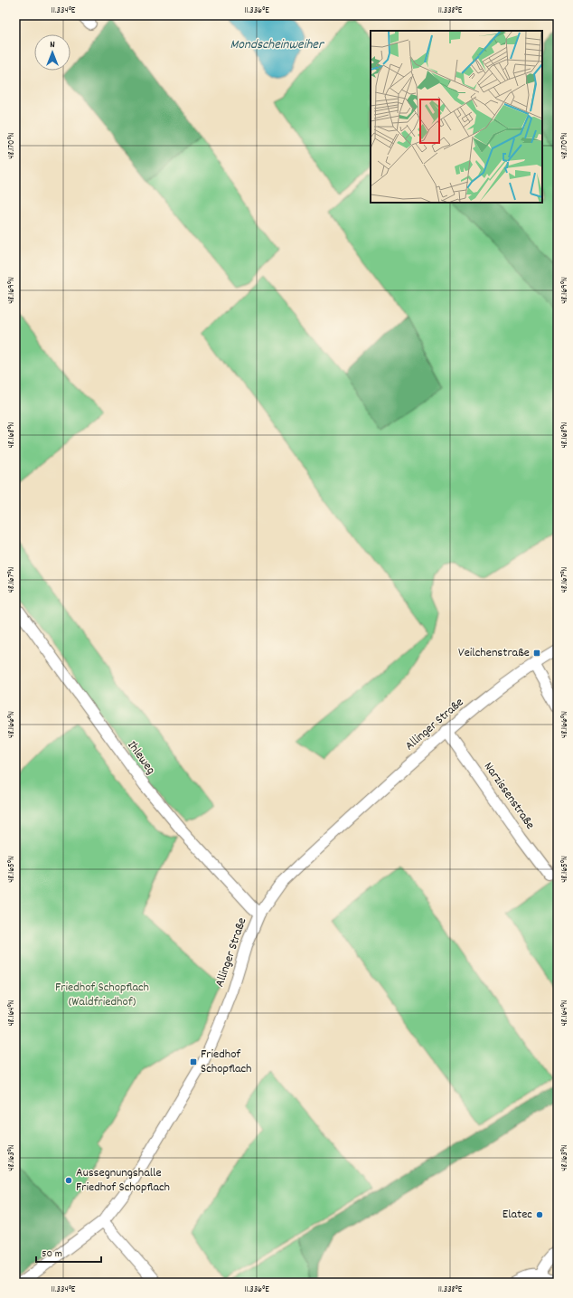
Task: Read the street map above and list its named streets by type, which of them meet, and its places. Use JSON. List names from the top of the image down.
{
  "streets": {
    "street": ["Allinger Straße", "Ihleweg", "Narzissenstraße"]
  },
  "crossings": [
    ["Allinger Straße", "Ihleweg"],
    ["Allinger Straße", "Narzissenstraße"]
  ],
  "water": ["Mondscheinweiher"],
  "parks": ["Friedhof Schopflach (Waldfriedhof)"],
  "places": {
    "transit": ["Veilchenstraße", "Friedhof Schopflach"],
    "other": ["Aussegnungshalle Friedhof Schopflach", "Elatec"]
  },
  "scale_bar": "50 m",
  "north": "top",
  "coordinates": [
    "11.334°E",
    "11.336°E",
    "11.338°E",
    "48.170°N",
    "48.169°N",
    "48.168°N",
    "48.167°N",
    "48.166°N",
    "48.165°N",
    "48.164°N",
    "48.163°N"
  ]
}
